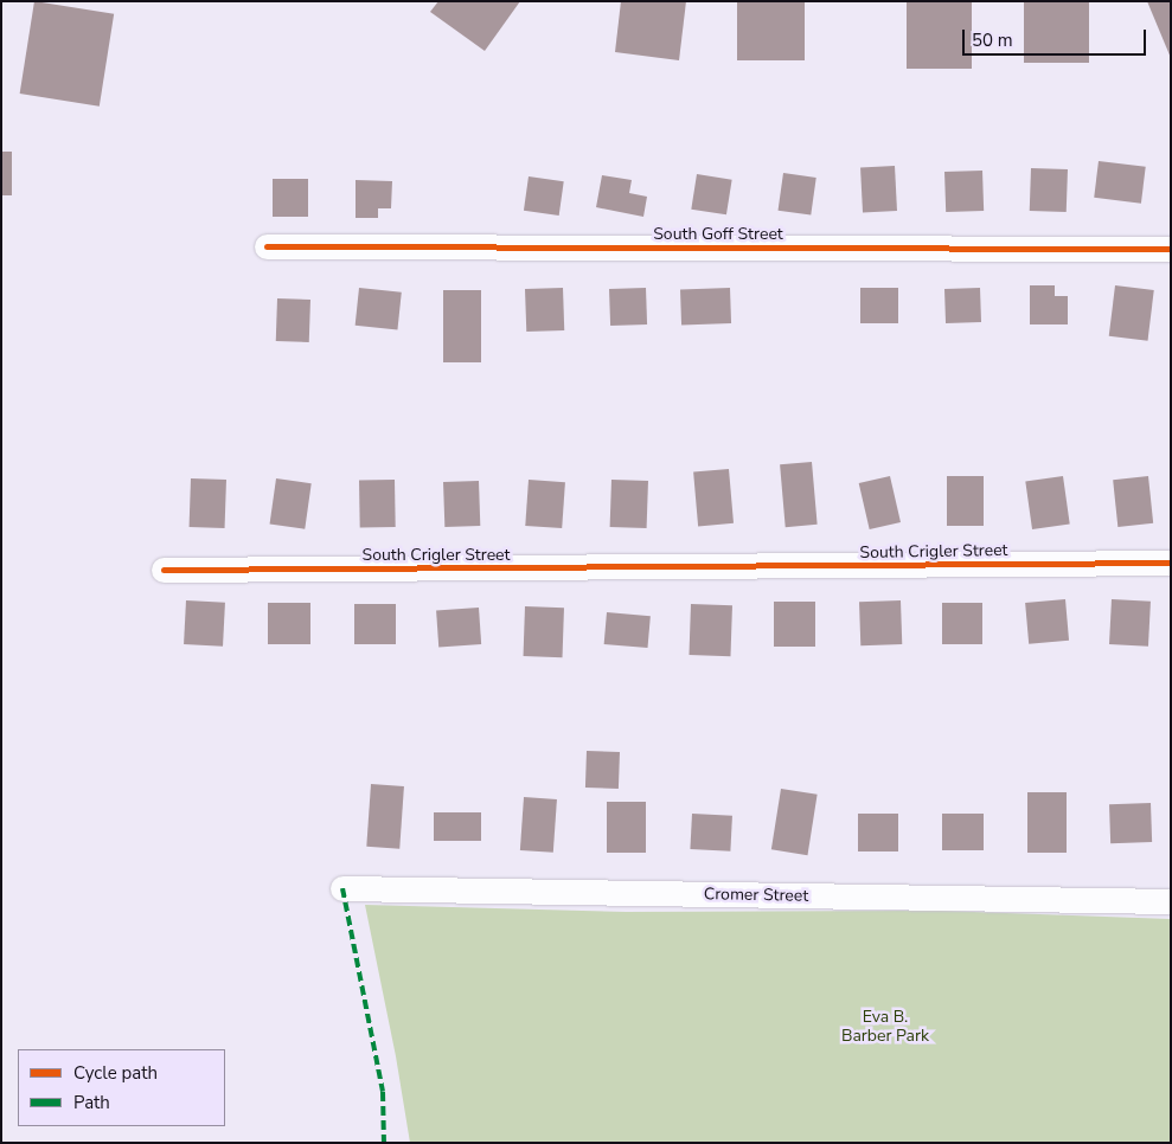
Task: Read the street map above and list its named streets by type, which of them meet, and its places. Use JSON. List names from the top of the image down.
{
  "streets": {
    "street": ["South Goff Street", "South Crigler Street", "Cromer Street"]
  },
  "parks": ["Eva B. Barber Park"],
  "legend": ["Cycle path", "Path"],
  "scale_bar": "50 m"
}
